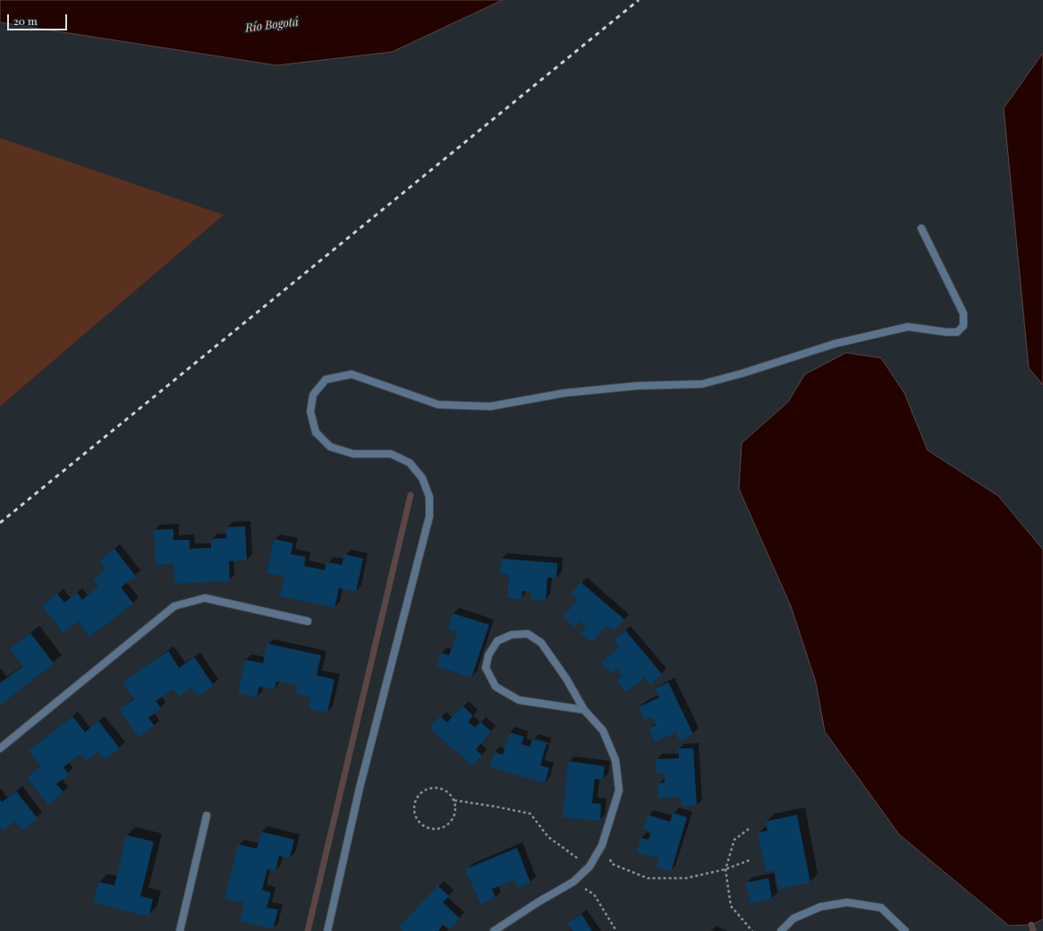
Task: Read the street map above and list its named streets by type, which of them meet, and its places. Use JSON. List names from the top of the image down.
{
  "water": ["Río Bogotá"],
  "scale_bar": "20 m"
}
